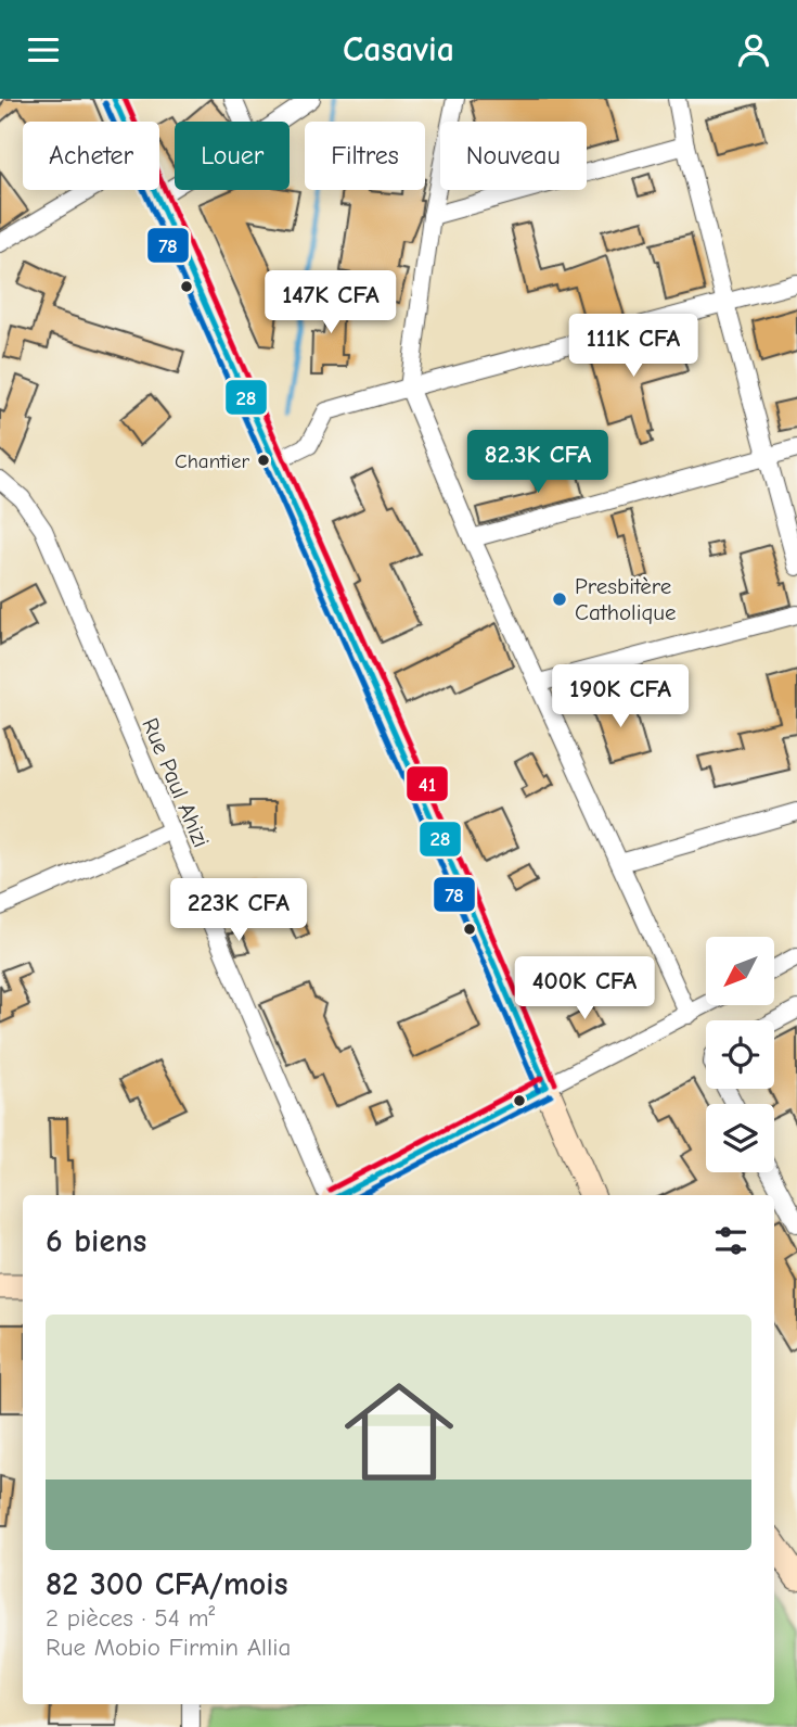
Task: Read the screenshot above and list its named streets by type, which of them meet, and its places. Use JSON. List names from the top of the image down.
{
  "streets": {
    "street": ["Rue Paul Ahizi"]
  },
  "places": ["Chantier", "Presbitère Catholique"],
  "lines": ["transit line 28", "transit line 41", "transit line 78"],
  "north": "bottom left",
  "page": {
    "header": "Casavia",
    "chip": [
      "Acheter",
      "Louer",
      "Filtres",
      "Nouveau"
    ],
    "price": [
      "147K CFA",
      "111K CFA",
      "82.3K CFA",
      "190K CFA",
      "223K CFA",
      "400K CFA"
    ],
    "heading": "6 biens",
    "list": [
      {
        "name": "82 300 CFA/mois",
        "note": "2 pièces · 54 m² · Rue Mobio Firmin Allia"
      }
    ]
  }
}
